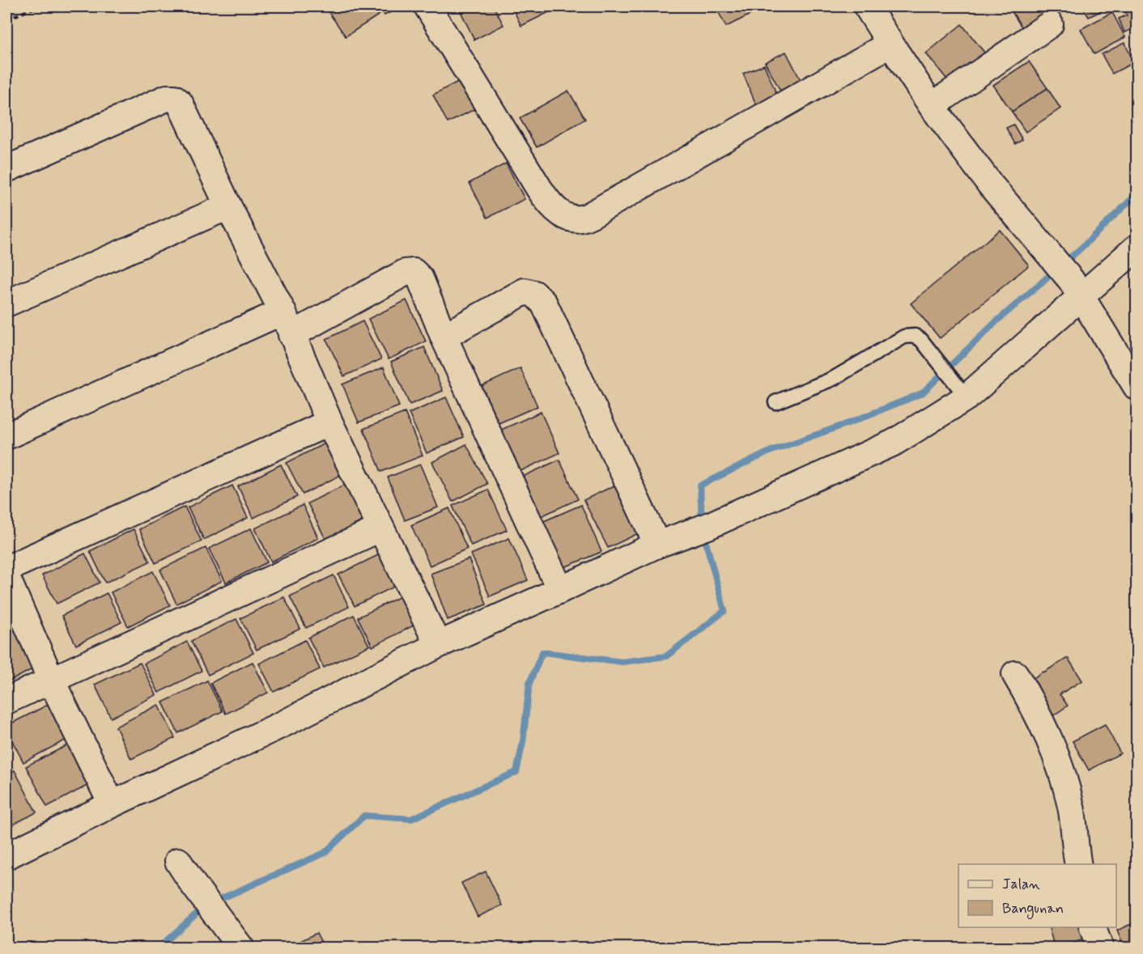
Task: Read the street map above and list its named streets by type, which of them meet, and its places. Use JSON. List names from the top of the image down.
{
  "legend": ["Jalan", "Bangunan"]
}
